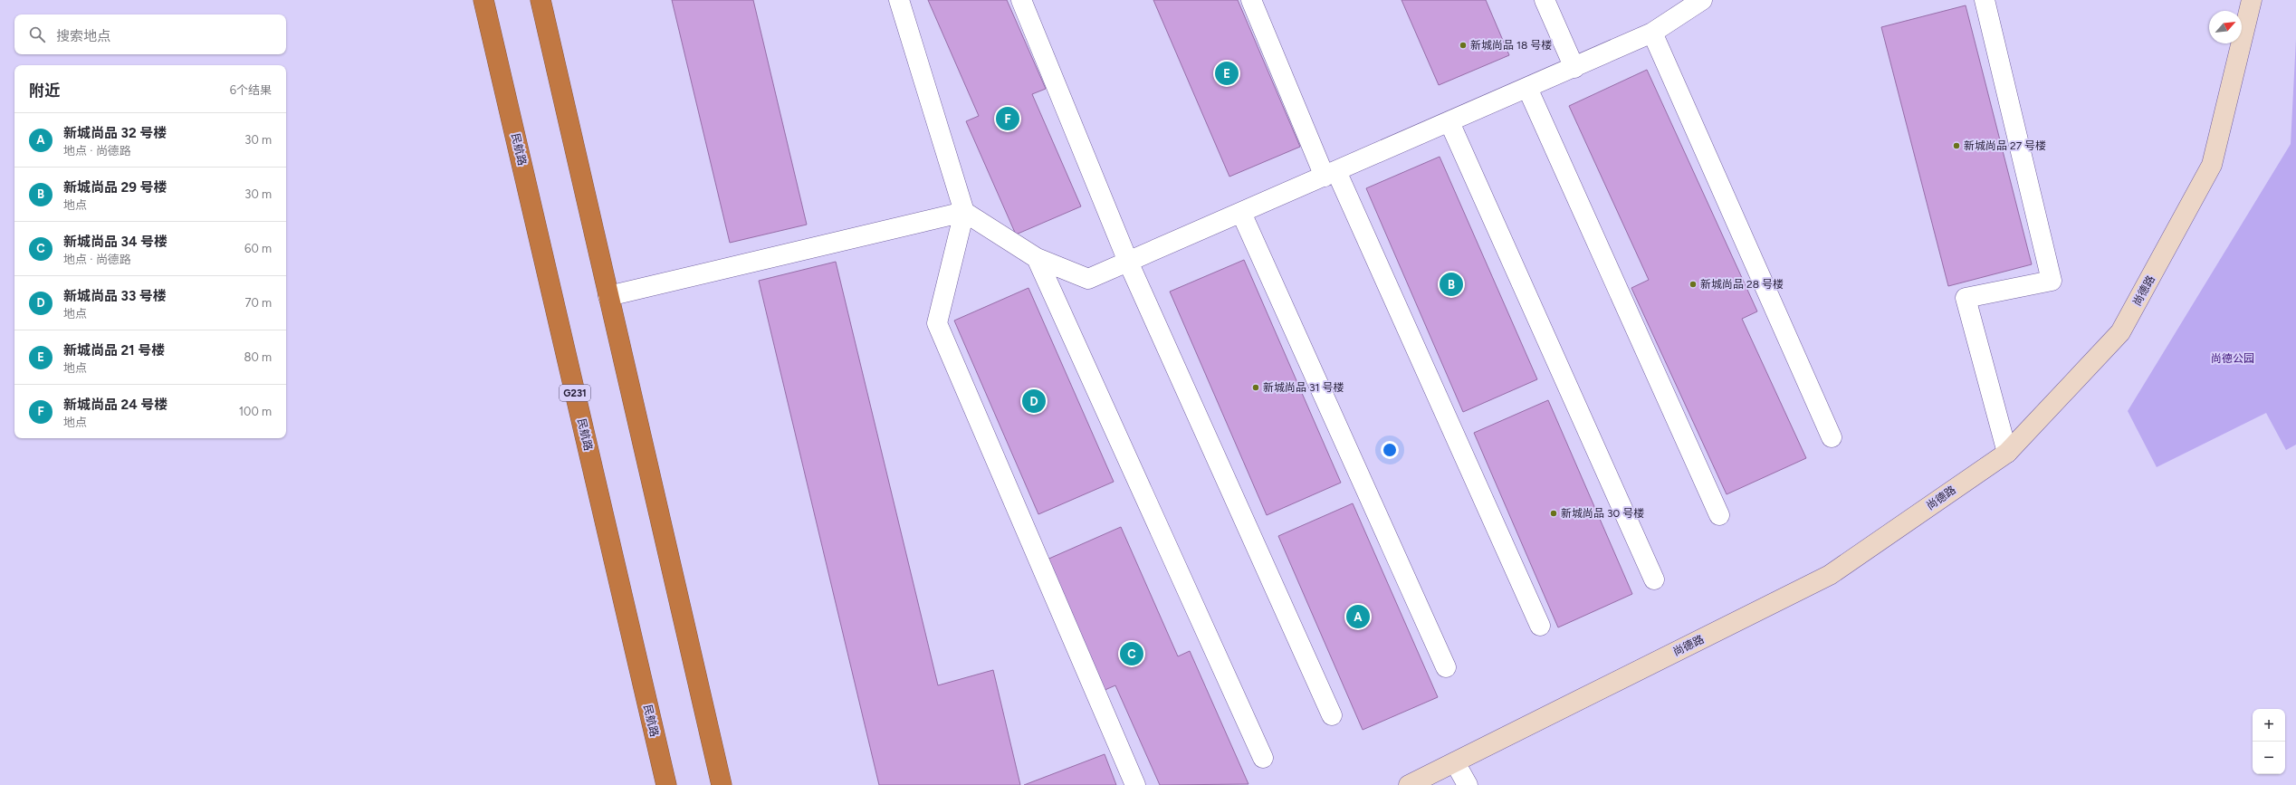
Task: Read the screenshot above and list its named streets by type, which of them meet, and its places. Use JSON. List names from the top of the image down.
{
  "streets": {
    "highway": ["民航路", "G231"],
    "street": ["尚德路"]
  },
  "parks": ["尚德公园"],
  "places": [
    "新城尚品 18 号楼",
    "新城尚品 27 号楼",
    "新城尚品 28 号楼",
    "新城尚品 31 号楼",
    "新城尚品 30 号楼"
  ],
  "north": "top right",
  "page": {
    "search": "搜索地点",
    "pins": [
      "E",
      "F",
      "B",
      "D",
      "A",
      "C"
    ],
    "heading": ["附近", "6个结果"],
    "list": [
      {
        "mark": "A",
        "name": "新城尚品 32 号楼",
        "note": "地点 · 尚德路",
        "value": "30 m"
      },
      {
        "mark": "B",
        "name": "新城尚品 29 号楼",
        "note": "地点",
        "value": "30 m"
      },
      {
        "mark": "C",
        "name": "新城尚品 34 号楼",
        "note": "地点 · 尚德路",
        "value": "60 m"
      },
      {
        "mark": "D",
        "name": "新城尚品 33 号楼",
        "note": "地点",
        "value": "70 m"
      },
      {
        "mark": "E",
        "name": "新城尚品 21 号楼",
        "note": "地点",
        "value": "80 m"
      },
      {
        "mark": "F",
        "name": "新城尚品 24 号楼",
        "note": "地点",
        "value": "100 m"
      }
    ],
    "map_buttons": ["+", "−"]
  }
}
